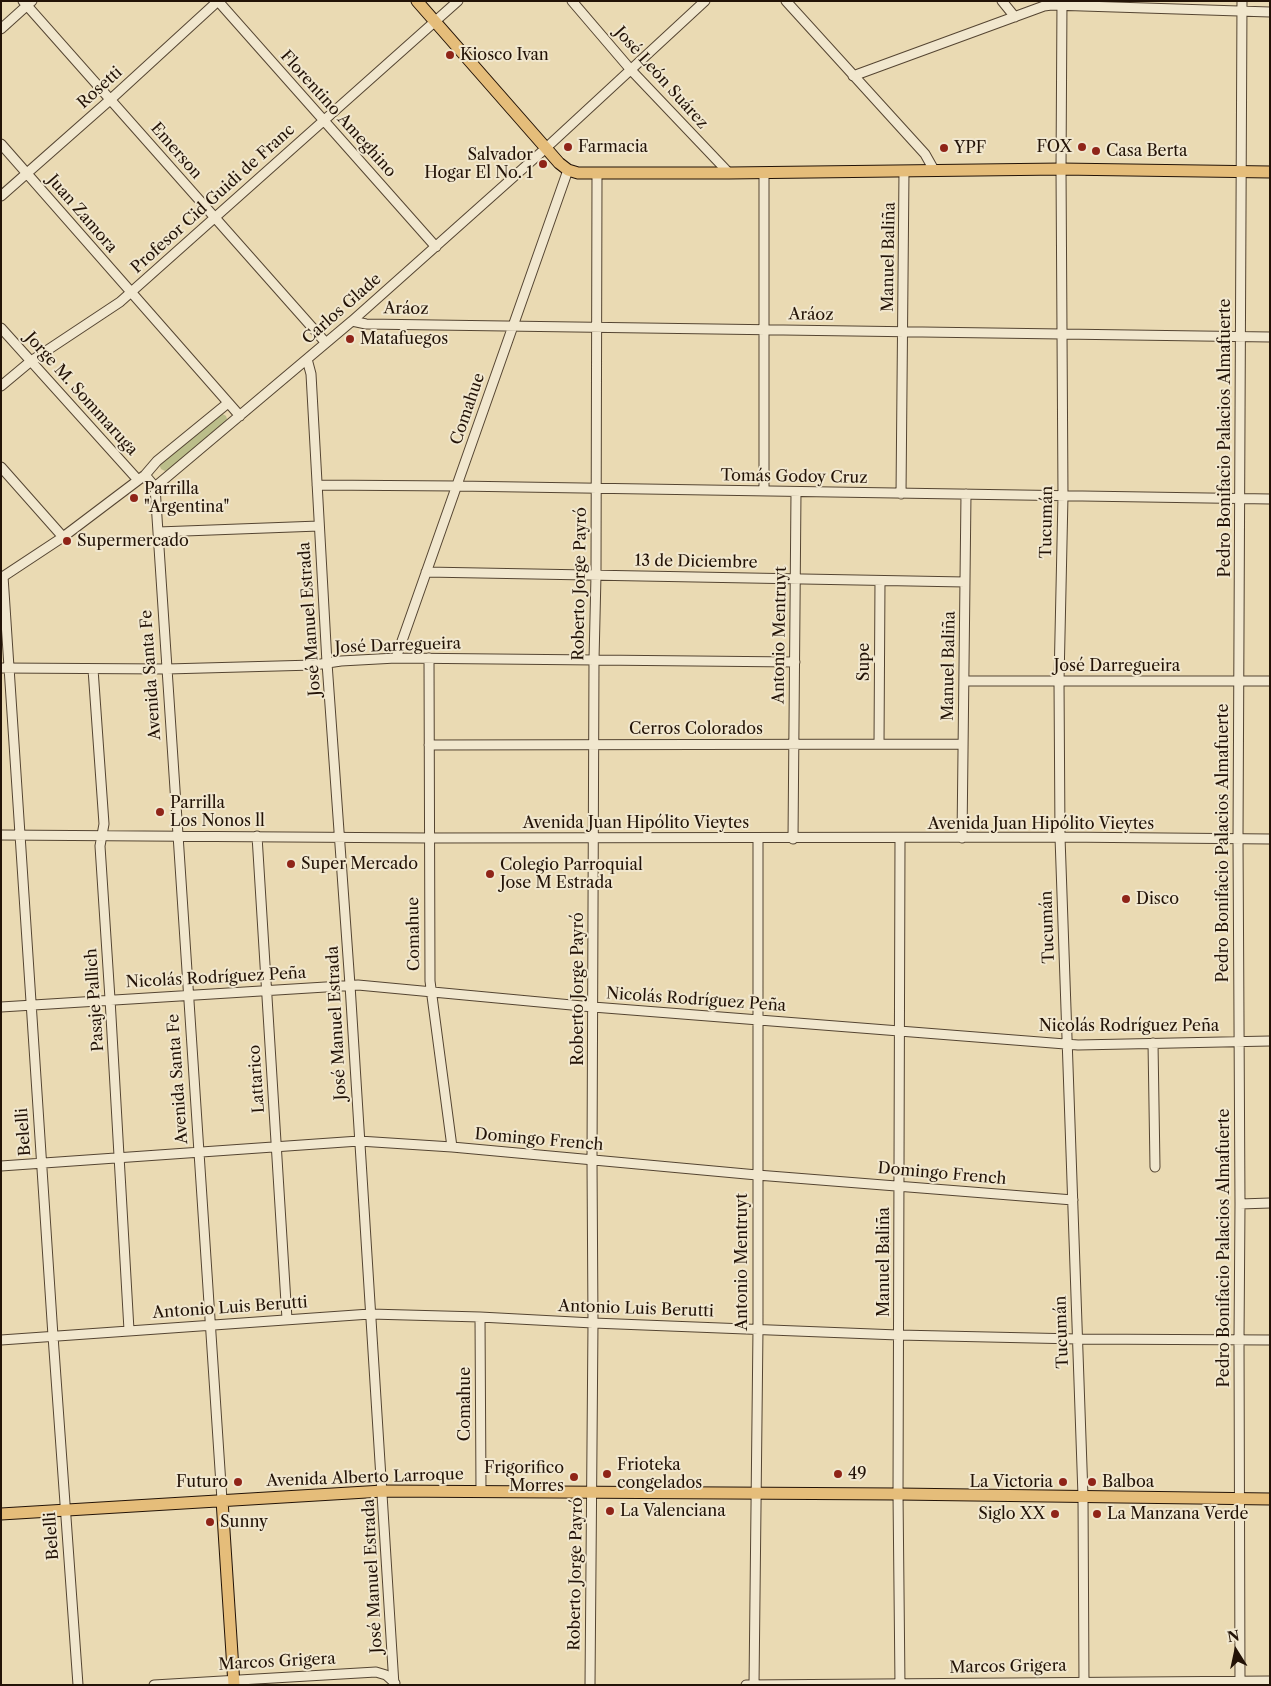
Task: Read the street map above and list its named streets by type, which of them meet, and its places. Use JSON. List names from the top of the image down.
{
  "streets": {
    "main road": ["Avenida Santa Fe", "Avenida Alberto Larroque"],
    "street": [
      "José León Suárez",
      "Rosetti",
      "Florentino Ameghino",
      "Emerson",
      "Profesor Cid Guidi de Franc",
      "Juan Zamora",
      "Manuel Baliña",
      "Carlos Glade",
      "Aráoz",
      "Jorge M. Sommaruga",
      "Comahue",
      "Pedro Bonifacio Palacios Almafuerte",
      "Tomás Godoy Cruz",
      "Tucumán",
      "13 de Diciembre",
      "Roberto Jorge Payró",
      "José Manuel Estrada",
      "Antonio Mentruyt",
      "José Darregueira",
      "Supe",
      "Cerros Colorados",
      "Avenida Juan Hipólito Vieytes",
      "Nicolás Rodríguez Peña",
      "Pasaje Pallich",
      "Lattarico",
      "Belelli",
      "Domingo French",
      "Antonio Luis Berutti",
      "Marcos Grigera"
    ]
  },
  "crossings": [
    ["José León Suárez", "Carlos Glade"],
    ["Rosetti", "Florentino Ameghino"],
    ["Rosetti", "Emerson"],
    ["Rosetti", "Juan Zamora"],
    ["Florentino Ameghino", "Profesor Cid Guidi de Franc"],
    ["Florentino Ameghino", "Carlos Glade"],
    ["Emerson", "Profesor Cid Guidi de Franc"],
    ["Emerson", "Carlos Glade"],
    ["Profesor Cid Guidi de Franc", "Juan Zamora"],
    ["Profesor Cid Guidi de Franc", "Jorge M. Sommaruga"],
    ["Juan Zamora", "Carlos Glade"],
    ["Manuel Baliña", "Aráoz"],
    ["Manuel Baliña", "Tomás Godoy Cruz"],
    ["Manuel Baliña", "13 de Diciembre"],
    ["Manuel Baliña", "José Darregueira"],
    ["Manuel Baliña", "Cerros Colorados"],
    ["Manuel Baliña", "Avenida Juan Hipólito Vieytes"],
    ["Manuel Baliña", "Nicolás Rodríguez Peña"],
    ["Manuel Baliña", "Domingo French"],
    ["Manuel Baliña", "Antonio Luis Berutti"],
    ["Manuel Baliña", "Avenida Alberto Larroque"],
    ["Manuel Baliña", "Marcos Grigera"],
    ["Carlos Glade", "Aráoz"],
    ["Carlos Glade", "José Manuel Estrada"],
    ["Carlos Glade", "Avenida Santa Fe"],
    ["Aráoz", "Comahue"],
    ["Aráoz", "Pedro Bonifacio Palacios Almafuerte"],
    ["Aráoz", "Tucumán"],
    ["Aráoz", "Roberto Jorge Payró"],
    ["Comahue", "Tomás Godoy Cruz"],
    ["Comahue", "13 de Diciembre"],
    ["Comahue", "José Darregueira"],
    ["Comahue", "Cerros Colorados"],
    ["Comahue", "Avenida Juan Hipólito Vieytes"],
    ["Comahue", "Nicolás Rodríguez Peña"],
    ["Comahue", "Domingo French"],
    ["Comahue", "Antonio Luis Berutti"],
    ["Comahue", "Avenida Alberto Larroque"],
    ["Pedro Bonifacio Palacios Almafuerte", "Tomás Godoy Cruz"],
    ["Pedro Bonifacio Palacios Almafuerte", "José Darregueira"],
    ["Pedro Bonifacio Palacios Almafuerte", "Avenida Juan Hipólito Vieytes"],
    ["Pedro Bonifacio Palacios Almafuerte", "Nicolás Rodríguez Peña"],
    ["Pedro Bonifacio Palacios Almafuerte", "Antonio Luis Berutti"],
    ["Pedro Bonifacio Palacios Almafuerte", "Avenida Alberto Larroque"],
    ["Pedro Bonifacio Palacios Almafuerte", "Marcos Grigera"],
    ["Tomás Godoy Cruz", "Tucumán"],
    ["Tomás Godoy Cruz", "Roberto Jorge Payró"],
    ["Tomás Godoy Cruz", "José Manuel Estrada"],
    ["Tomás Godoy Cruz", "Antonio Mentruyt"],
    ["Tucumán", "José Darregueira"],
    ["Tucumán", "Avenida Juan Hipólito Vieytes"],
    ["Tucumán", "Nicolás Rodríguez Peña"],
    ["Tucumán", "Domingo French"],
    ["Tucumán", "Antonio Luis Berutti"],
    ["Tucumán", "Avenida Alberto Larroque"],
    ["Tucumán", "Marcos Grigera"],
    ["13 de Diciembre", "Roberto Jorge Payró"],
    ["13 de Diciembre", "Antonio Mentruyt"],
    ["13 de Diciembre", "Supe"],
    ["Roberto Jorge Payró", "José Darregueira"],
    ["Roberto Jorge Payró", "Cerros Colorados"],
    ["Roberto Jorge Payró", "Avenida Juan Hipólito Vieytes"],
    ["Roberto Jorge Payró", "Nicolás Rodríguez Peña"],
    ["Roberto Jorge Payró", "Domingo French"],
    ["Roberto Jorge Payró", "Antonio Luis Berutti"],
    ["Roberto Jorge Payró", "Avenida Alberto Larroque"],
    ["José Manuel Estrada", "José Darregueira"],
    ["José Manuel Estrada", "Avenida Juan Hipólito Vieytes"],
    ["José Manuel Estrada", "Nicolás Rodríguez Peña"],
    ["José Manuel Estrada", "Domingo French"],
    ["José Manuel Estrada", "Antonio Luis Berutti"],
    ["José Manuel Estrada", "Avenida Alberto Larroque"],
    ["José Manuel Estrada", "Marcos Grigera"],
    ["Antonio Mentruyt", "José Darregueira"],
    ["Antonio Mentruyt", "Cerros Colorados"],
    ["Antonio Mentruyt", "Avenida Juan Hipólito Vieytes"],
    ["Antonio Mentruyt", "Nicolás Rodríguez Peña"],
    ["Antonio Mentruyt", "Domingo French"],
    ["Antonio Mentruyt", "Antonio Luis Berutti"],
    ["Antonio Mentruyt", "Avenida Alberto Larroque"],
    ["Antonio Mentruyt", "Marcos Grigera"],
    ["José Darregueira", "Avenida Santa Fe"],
    ["José Darregueira", "Pasaje Pallich"],
    ["José Darregueira", "Belelli"],
    ["Supe", "Cerros Colorados"],
    ["Avenida Santa Fe", "Avenida Juan Hipólito Vieytes"],
    ["Avenida Santa Fe", "Nicolás Rodríguez Peña"],
    ["Avenida Santa Fe", "Domingo French"],
    ["Avenida Santa Fe", "Antonio Luis Berutti"],
    ["Avenida Santa Fe", "Avenida Alberto Larroque"],
    ["Avenida Santa Fe", "Marcos Grigera"],
    ["Avenida Juan Hipólito Vieytes", "Pasaje Pallich"],
    ["Avenida Juan Hipólito Vieytes", "Lattarico"],
    ["Avenida Juan Hipólito Vieytes", "Belelli"],
    ["Nicolás Rodríguez Peña", "Pasaje Pallich"],
    ["Nicolás Rodríguez Peña", "Lattarico"],
    ["Nicolás Rodríguez Peña", "Belelli"],
    ["Pasaje Pallich", "Domingo French"],
    ["Pasaje Pallich", "Antonio Luis Berutti"],
    ["Lattarico", "Domingo French"],
    ["Lattarico", "Antonio Luis Berutti"],
    ["Belelli", "Domingo French"],
    ["Belelli", "Antonio Luis Berutti"],
    ["Belelli", "Avenida Alberto Larroque"]
  ],
  "places": [
    "Kiosco Ivan",
    "Farmacia",
    "FOX",
    "YPF",
    "Casa Berta",
    "Salvador Hogar El No. 1",
    "Matafuegos",
    "Parrilla \"Argentina\"",
    "Supermercado",
    "Parrilla Los Nonos ll",
    "Super Mercado",
    "Colegio Parroquial Jose M Estrada",
    "Disco",
    "Frioteka congelados",
    "49",
    "Frigorifico Morres",
    "Futuro",
    "La Victoria",
    "Balboa",
    "La Valenciana",
    "Siglo XX",
    "La Manzana Verde",
    "Sunny"
  ],
  "north": "top"
}
